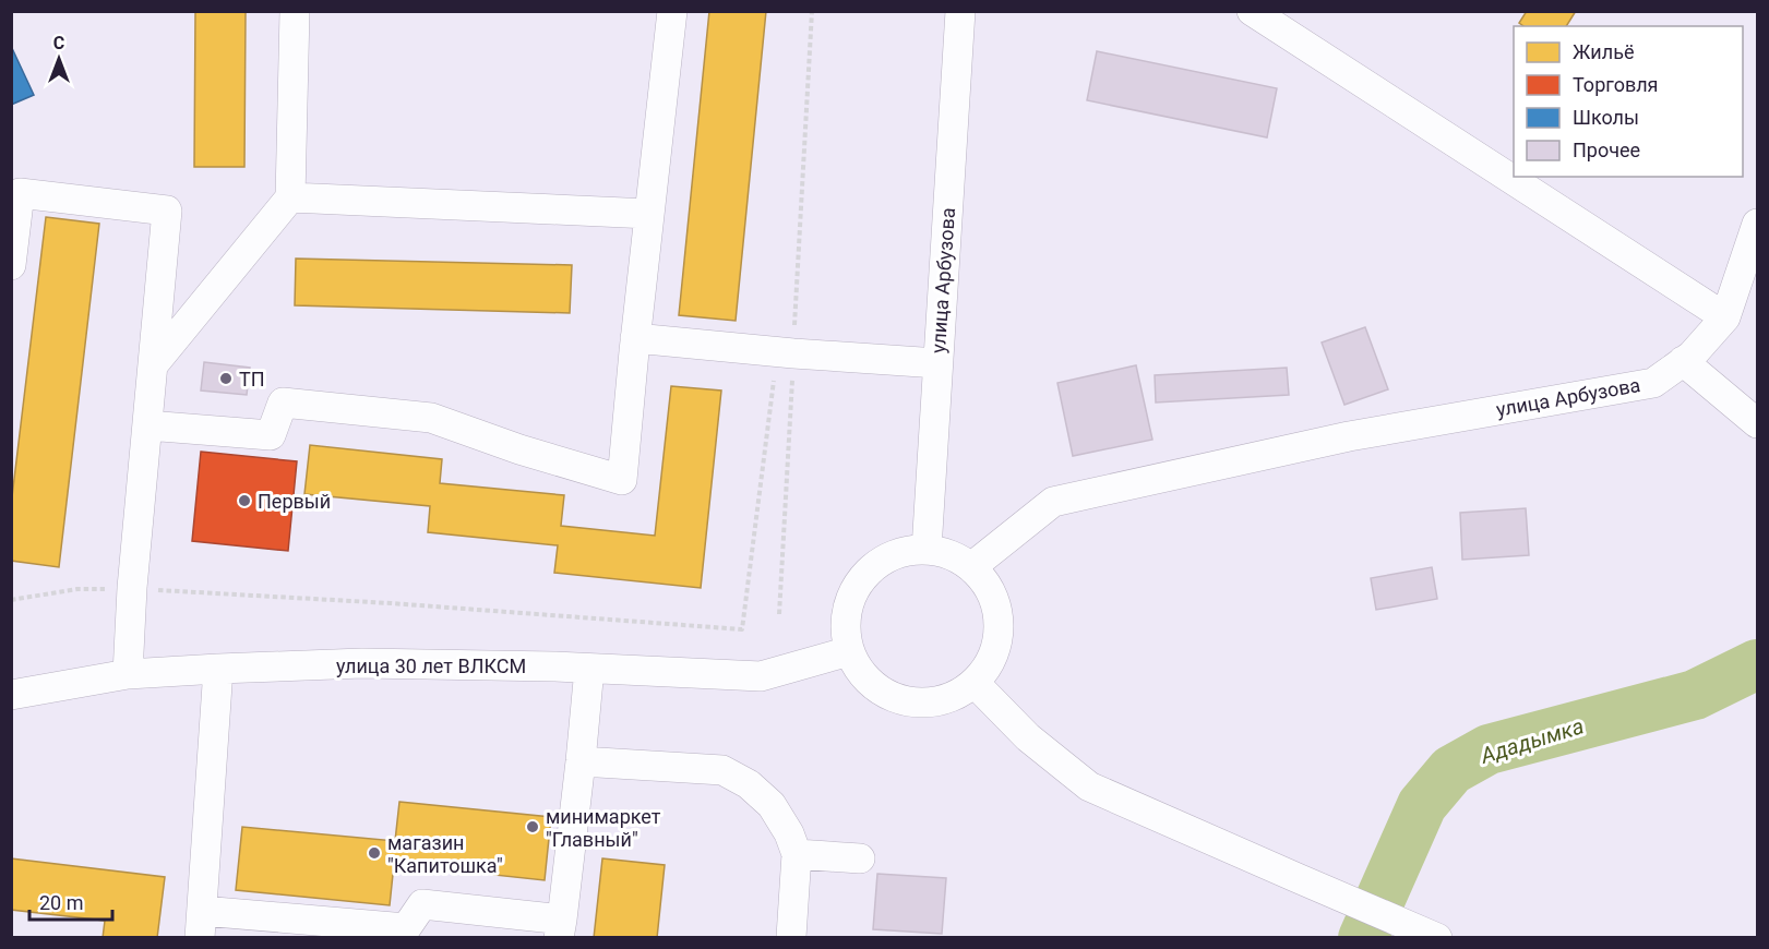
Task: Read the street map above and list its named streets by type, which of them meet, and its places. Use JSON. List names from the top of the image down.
{
  "streets": {
    "street": ["улица Арбузова", "улица 30 лет ВЛКСМ"]
  },
  "crossings": [
    ["улица Арбузова", "улица 30 лет ВЛКСМ"]
  ],
  "water": ["Ададымка"],
  "places": [
    "ТП",
    "Первый",
    "минимаркет \"Главный\"",
    "магазин \"Капитошка\""
  ],
  "legend": [
    "Жильё",
    "Торговля",
    "Школы",
    "Прочее"
  ],
  "scale_bar": "20 m",
  "north": "top"
}
